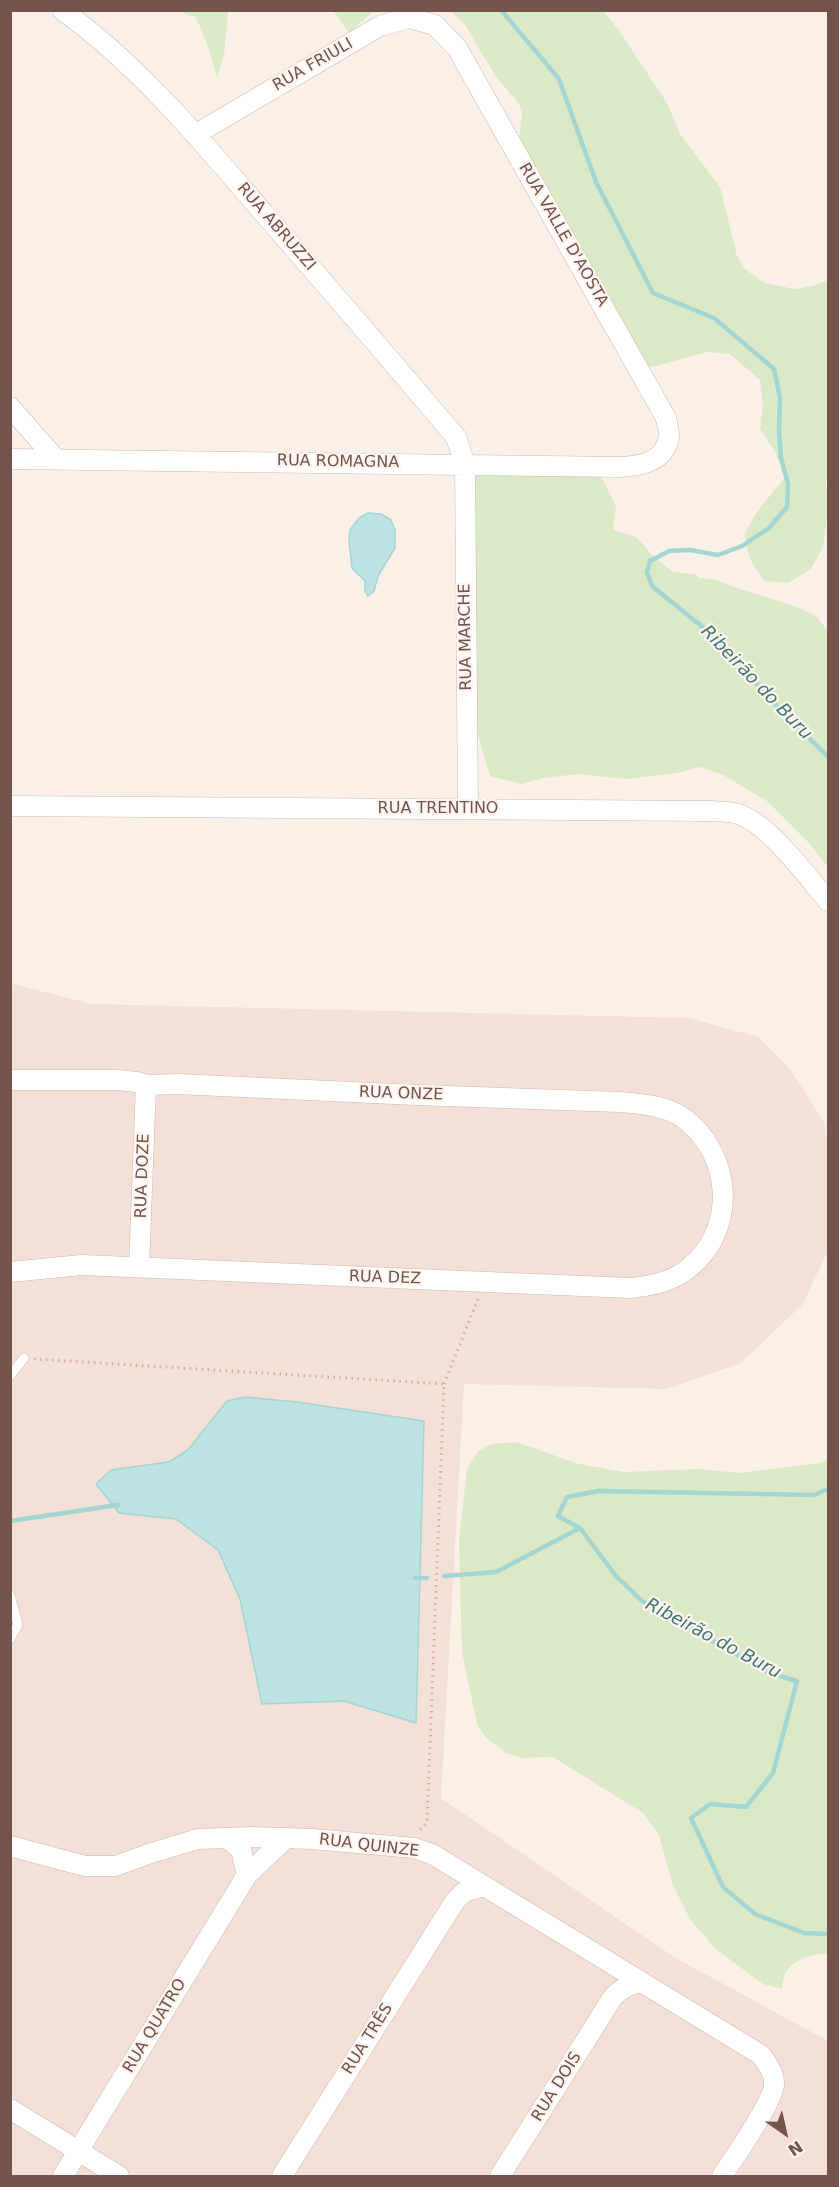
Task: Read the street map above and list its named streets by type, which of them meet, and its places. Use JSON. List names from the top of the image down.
{
  "streets": {
    "street": [
      "RUA FRIULI",
      "RUA ABRUZZI",
      "RUA VALLE D'AOSTA",
      "RUA ROMAGNA",
      "RUA MARCHE",
      "RUA TRENTINO",
      "RUA ONZE",
      "RUA DOZE",
      "RUA DEZ",
      "RUA QUINZE",
      "RUA QUATRO",
      "RUA TRÊS",
      "RUA DOIS"
    ]
  },
  "crossings": [
    ["RUA FRIULI", "RUA ABRUZZI"],
    ["RUA FRIULI", "RUA VALLE D'AOSTA"],
    ["RUA ABRUZZI", "RUA ROMAGNA"],
    ["RUA ABRUZZI", "RUA MARCHE"],
    ["RUA VALLE D'AOSTA", "RUA ROMAGNA"],
    ["RUA ROMAGNA", "RUA MARCHE"],
    ["RUA MARCHE", "RUA TRENTINO"],
    ["RUA ONZE", "RUA DOZE"],
    ["RUA ONZE", "RUA DEZ"],
    ["RUA DOZE", "RUA DEZ"],
    ["RUA QUINZE", "RUA QUATRO"],
    ["RUA QUINZE", "RUA TRÊS"],
    ["RUA QUINZE", "RUA DOIS"]
  ],
  "water": ["Ribeirão do Buru"],
  "north": "bottom right"
}
